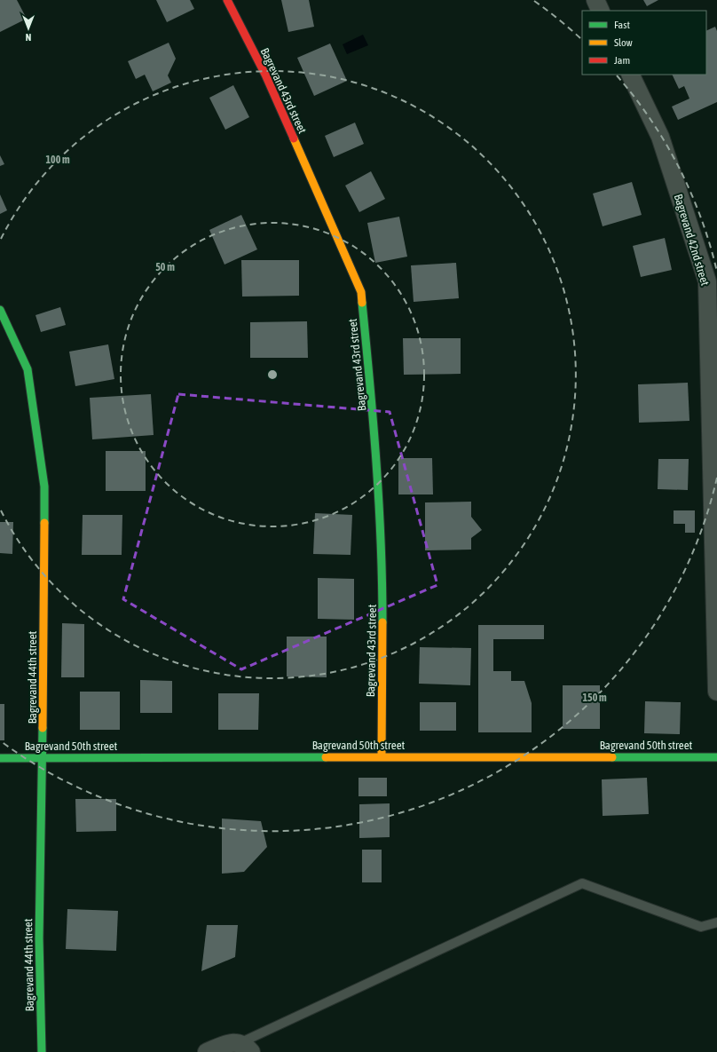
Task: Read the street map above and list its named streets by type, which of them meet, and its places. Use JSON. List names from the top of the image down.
{
  "streets": {
    "street": [
      "Bagrevand 43rd street",
      "Bagrevand 42nd street",
      "Bagrevand 44th street",
      "Bagrevand 50th street"
    ]
  },
  "crossings": [
    ["Bagrevand 43rd street", "Bagrevand 50th street"],
    ["Bagrevand 44th street", "Bagrevand 50th street"]
  ],
  "legend": ["Fast", "Slow", "Jam"],
  "north": "bottom",
  "rings": ["100 m", "50 m", "150 m"]
}
